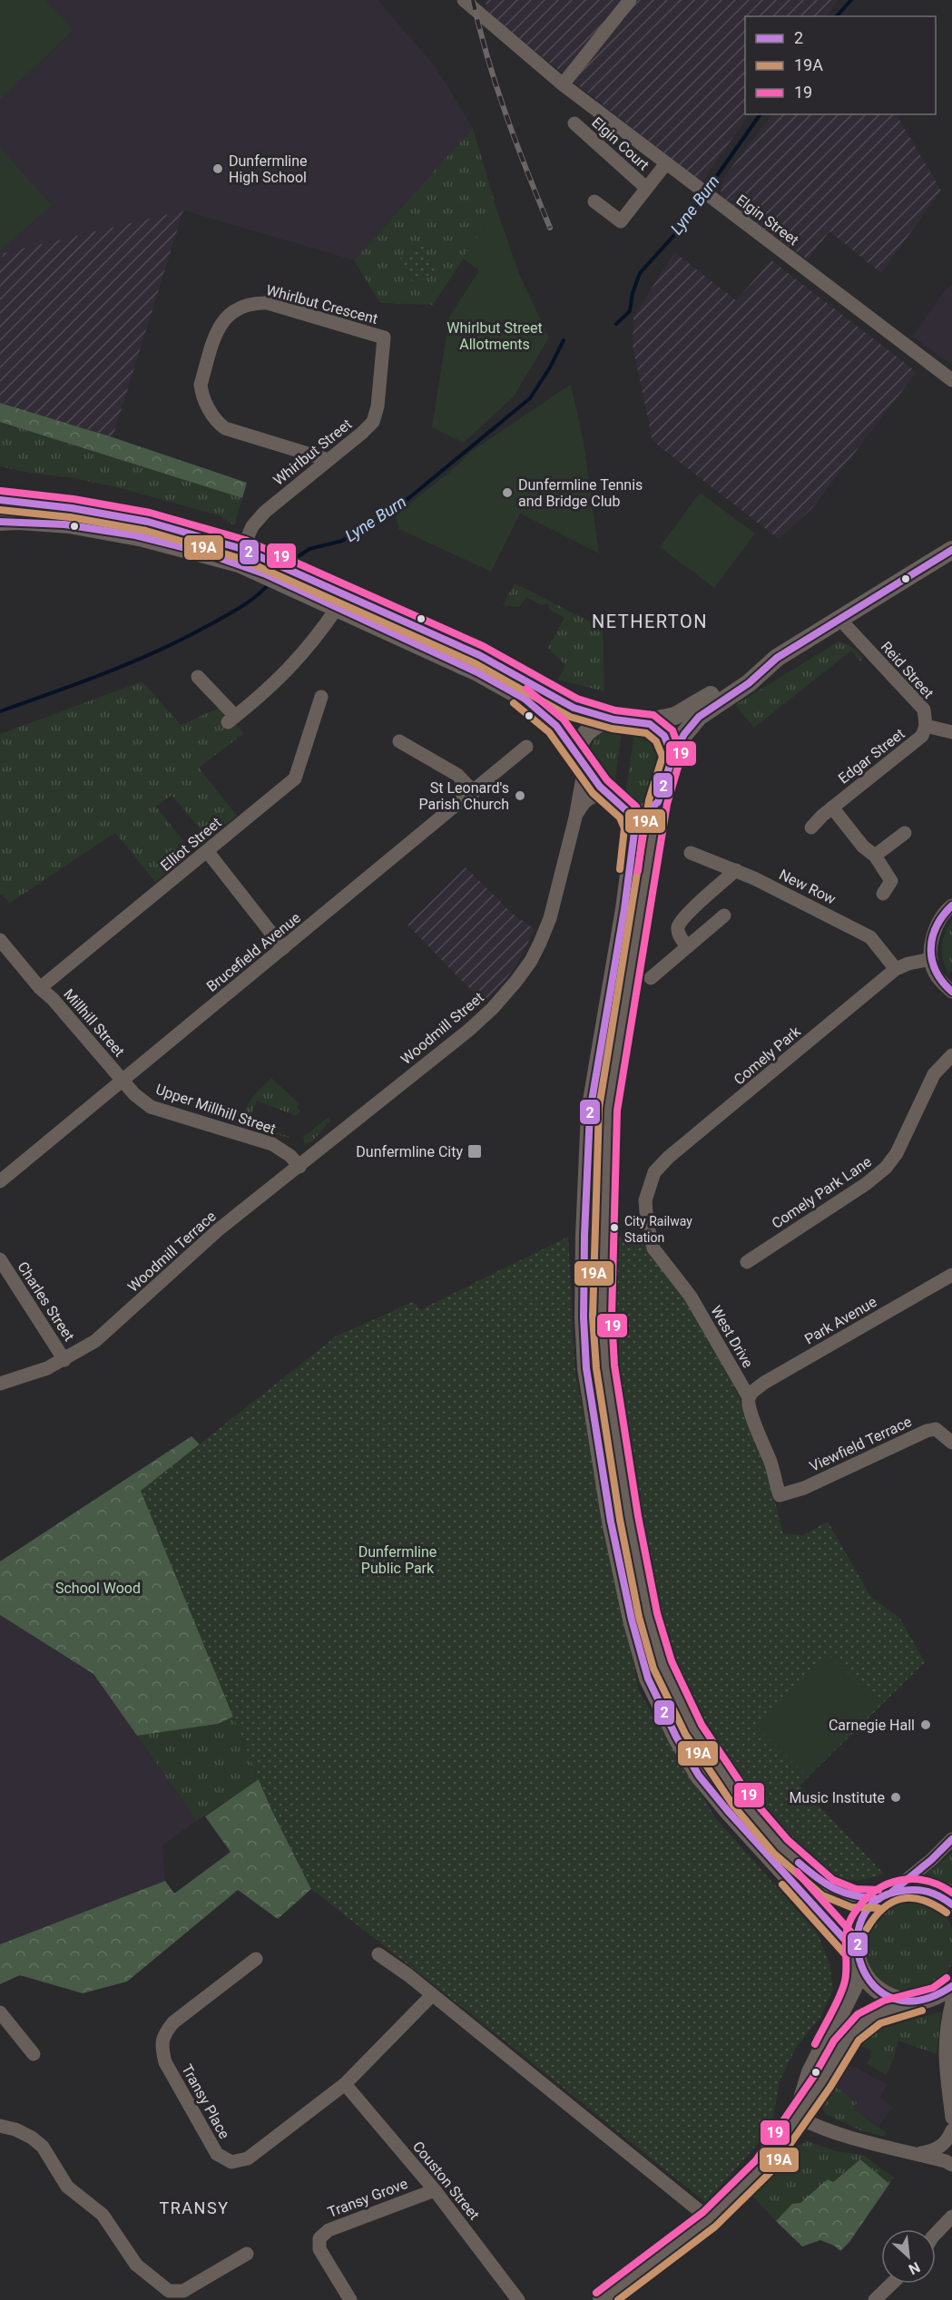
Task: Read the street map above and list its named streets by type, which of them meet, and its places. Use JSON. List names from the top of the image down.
{
  "streets": {
    "street": [
      "Elgin Court",
      "Elgin Street",
      "Whirlbut Crescent",
      "Whirlbut Street",
      "Reid Street",
      "Edgar Street",
      "Elliot Street",
      "New Row",
      "Brucefield Avenue",
      "Millhill Street",
      "Woodmill Street",
      "Comely Park",
      "Upper Millhill Street",
      "Comely Park Lane",
      "Woodmill Terrace",
      "Charles Street",
      "Park Avenue",
      "West Drive",
      "Viewfield Terrace",
      "Transy Place",
      "Couston Street",
      "Transy Grove"
    ]
  },
  "crossings": [
    ["Elgin Court", "Elgin Street"],
    ["Whirlbut Crescent", "Whirlbut Street"],
    ["Reid Street", "Edgar Street"],
    ["Elliot Street", "Millhill Street"],
    ["New Row", "Comely Park"],
    ["Brucefield Avenue", "Millhill Street"],
    ["Brucefield Avenue", "Upper Millhill Street"],
    ["Millhill Street", "Upper Millhill Street"],
    ["Woodmill Street", "Upper Millhill Street"],
    ["Woodmill Street", "Woodmill Terrace"],
    ["Comely Park", "West Drive"],
    ["Upper Millhill Street", "Woodmill Terrace"],
    ["Woodmill Terrace", "Charles Street"],
    ["Park Avenue", "West Drive"],
    ["West Drive", "Viewfield Terrace"],
    ["Transy Place", "Couston Street"],
    ["Couston Street", "Transy Grove"]
  ],
  "districts": ["NETHERTON", "TRANSY"],
  "water": ["Lyne Burn"],
  "parks": ["Whirlbut Street Allotments", "Dunfermline Public Park", "School Wood"],
  "places": {
    "other": [
      "Dunfermline High School",
      "Dunfermline Tennis and Bridge Club",
      "St Leonard's Parish Church",
      "City Railway Station",
      "Carnegie Hall",
      "Music Institute"
    ],
    "transit": ["Dunfermline City"]
  },
  "lines": ["transit line 19", "transit line 2", "transit line 19A"],
  "legend": ["2", "19A", "19"],
  "north": "bottom right"
}
